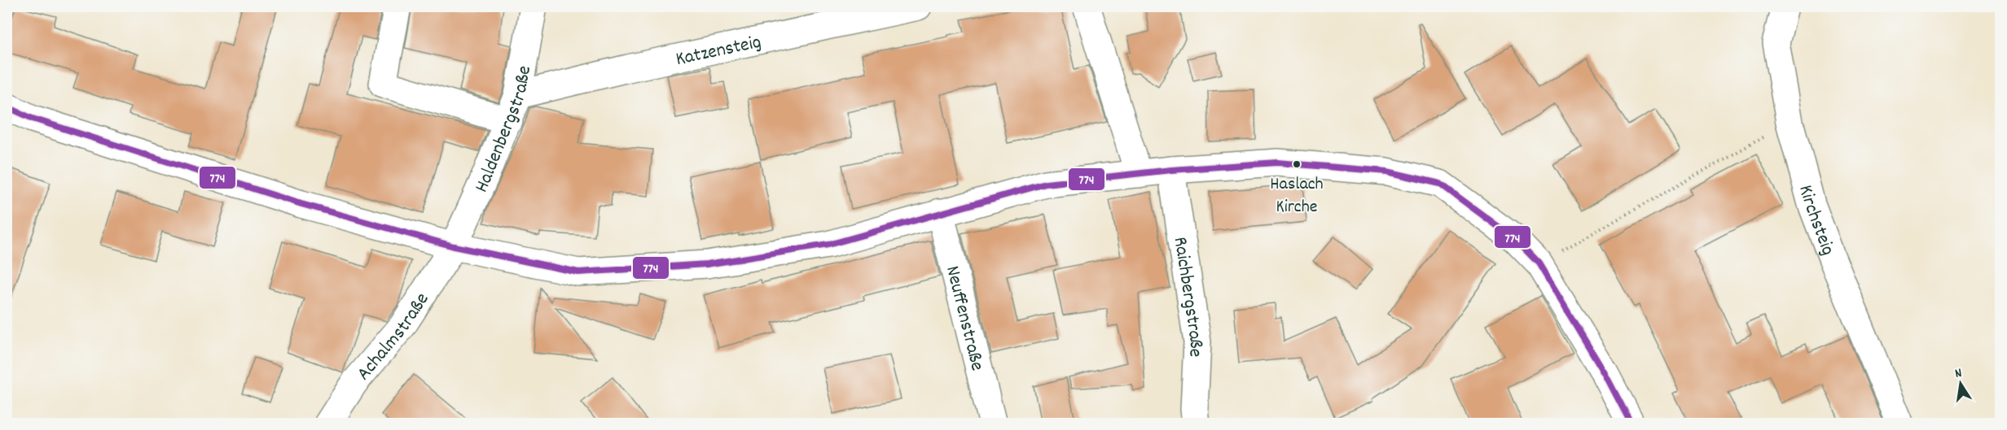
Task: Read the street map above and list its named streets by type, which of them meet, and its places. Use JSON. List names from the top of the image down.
{
  "streets": {
    "street": [
      "Katzensteig",
      "Haldenbergstraße",
      "Kirchsteig",
      "Raichbergstraße",
      "Neuffenstraße",
      "Achalmstraße"
    ]
  },
  "crossings": [
    ["Katzensteig", "Haldenbergstraße"],
    ["Haldenbergstraße", "Achalmstraße"]
  ],
  "places": ["Haslach Kirche"],
  "lines": ["transit line 774"],
  "north": "top"
}
